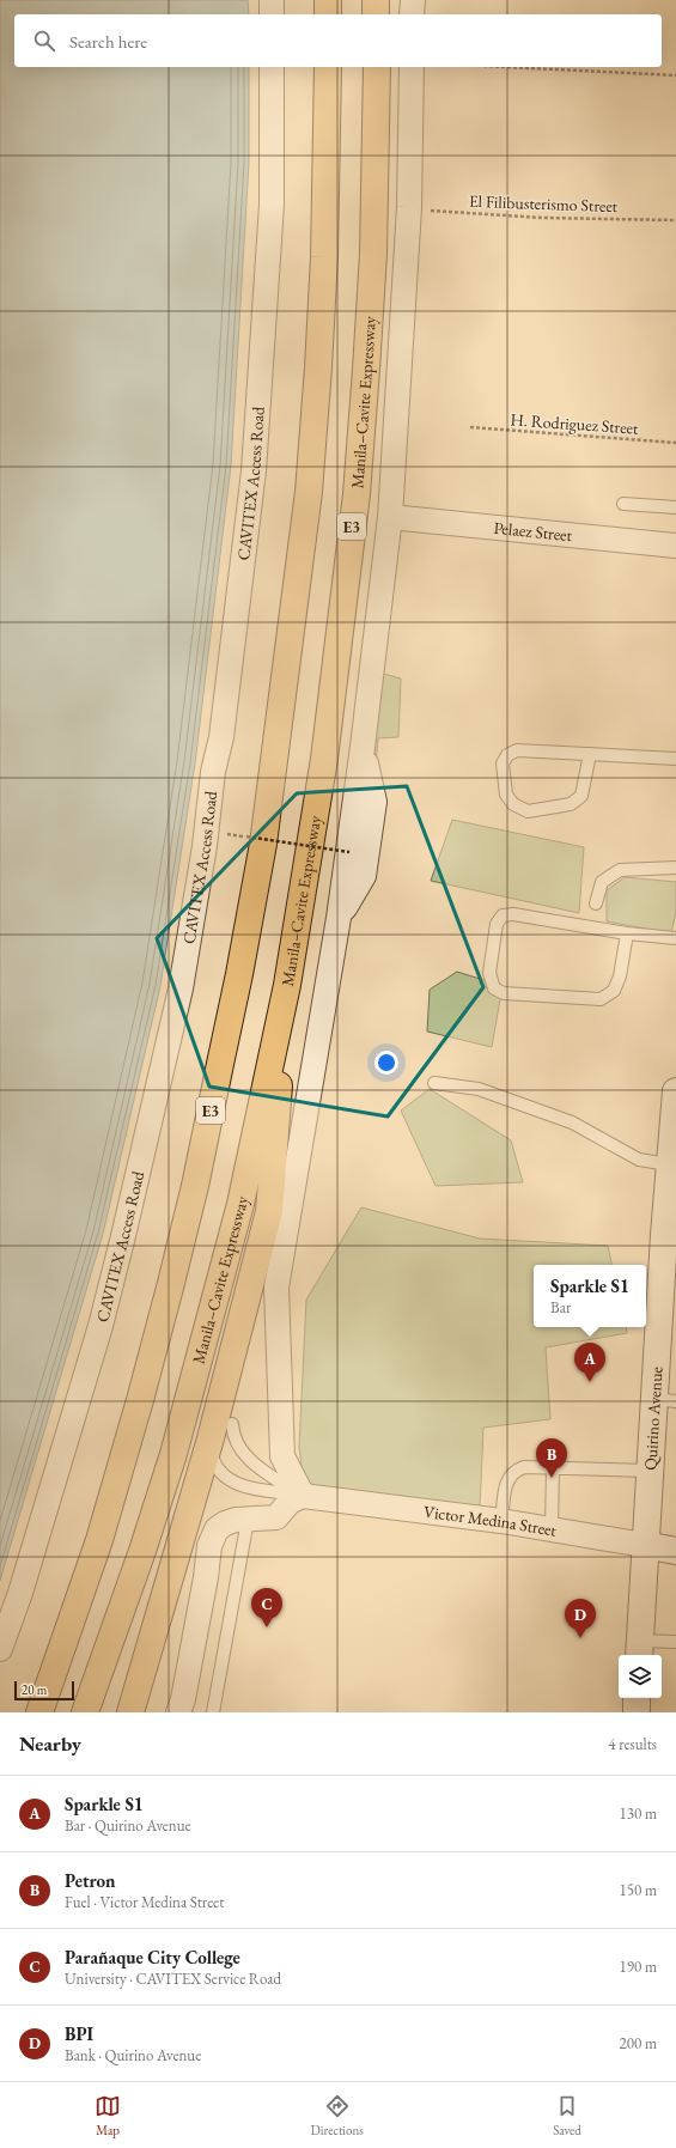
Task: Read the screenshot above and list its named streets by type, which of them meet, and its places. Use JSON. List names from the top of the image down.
{
  "streets": {
    "highway": ["Manila–Cavite Expressway", "E3"],
    "main road": ["Quirino Avenue", "Victor Medina Street"],
    "street": ["CAVITEX Access Road", "Pelaez Street"],
    "path": ["El Filibusterismo Street", "H. Rodriguez Street"]
  },
  "crossings": [
    ["Quirino Avenue", "Victor Medina Street"]
  ],
  "scale_bar": "20 m",
  "page": {
    "search": "Search here",
    "popup": ["Sparkle S1", "Bar"],
    "pins": [
      "A",
      "B",
      "C",
      "D"
    ],
    "scale": "20 m",
    "heading": ["Nearby", "4 results"],
    "list": [
      {
        "mark": "A",
        "name": "Sparkle S1",
        "note": "Bar · Quirino Avenue",
        "value": "130 m"
      },
      {
        "mark": "B",
        "name": "Petron",
        "note": "Fuel · Victor Medina Street",
        "value": "150 m"
      },
      {
        "mark": "C",
        "name": "Parañaque City College",
        "note": "University · CAVITEX Service Road",
        "value": "190 m"
      },
      {
        "mark": "D",
        "name": "BPI",
        "note": "Bank · Quirino Avenue",
        "value": "200 m"
      }
    ],
    "nav": ["Map", "Directions", "Saved"]
  }
}
